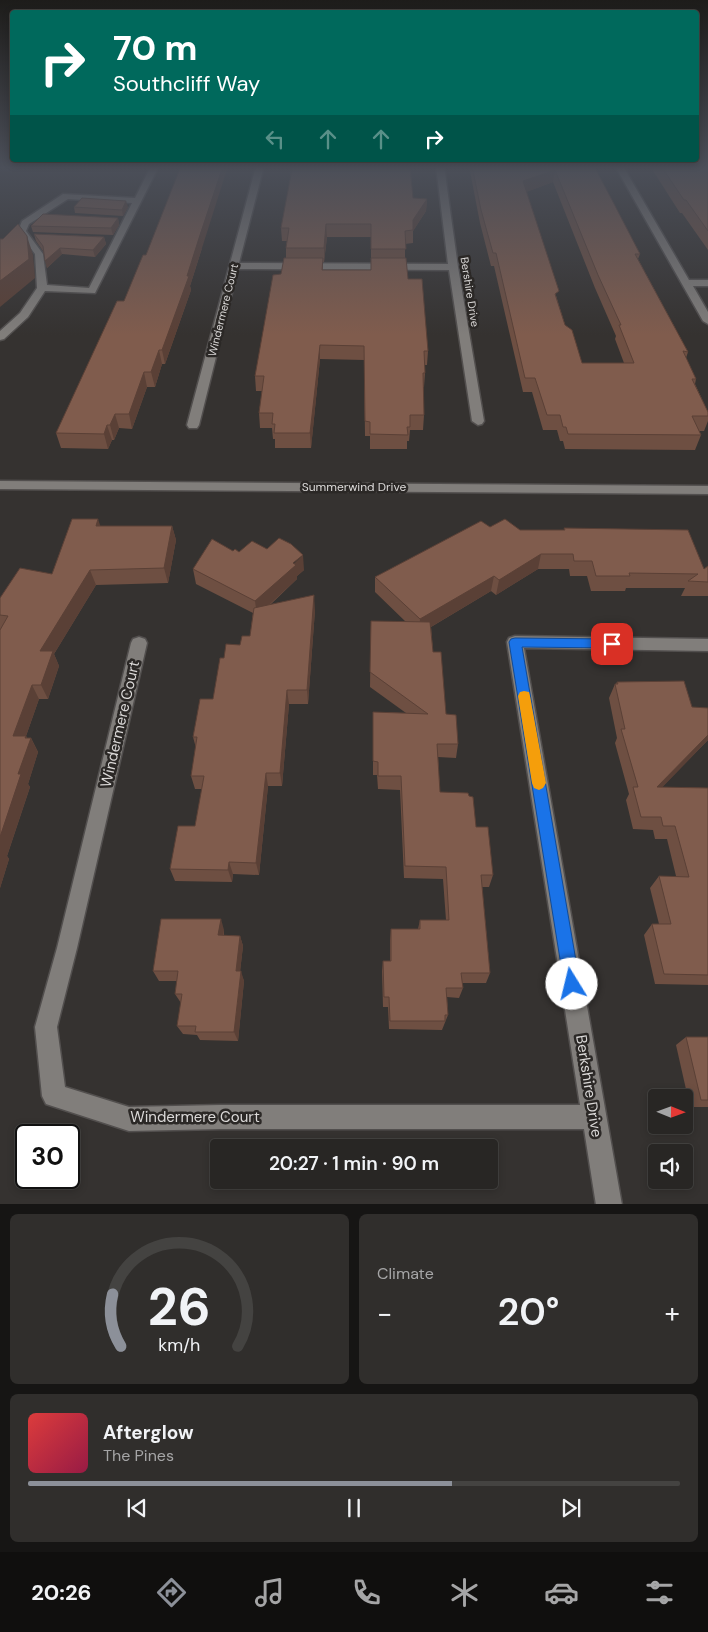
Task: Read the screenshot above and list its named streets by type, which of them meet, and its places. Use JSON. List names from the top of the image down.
{
  "streets": {
    "street": [
      "Bershire Drive",
      "Windermere Court",
      "Summerwind Drive",
      "Berkshire Drive"
    ]
  },
  "crossings": [
    ["Windermere Court", "Berkshire Drive"]
  ],
  "north": "right",
  "page": {
    "turn": ["70 m", "Southcliff Way"],
    "limit": "30",
    "trip": "20:27 · 1 min · 90 m",
    "tile": "Climate",
    "heat": ["−", "20°", "+"],
    "song": ["Afterglow", "The Pines"],
    "tabs": "20:26",
    "gauge": ["26", "km/h"]
  }
}
